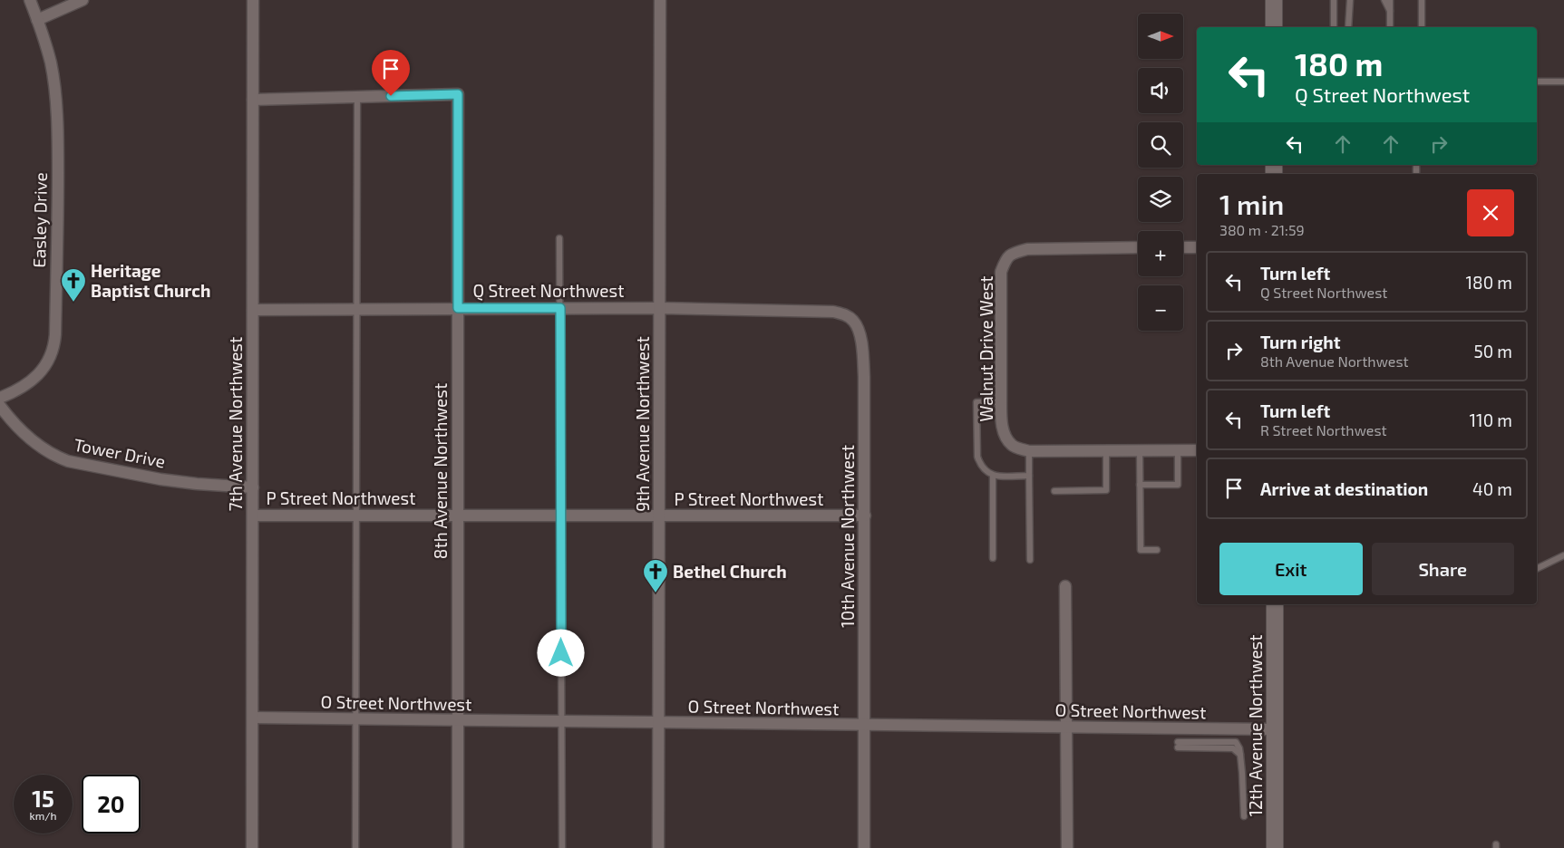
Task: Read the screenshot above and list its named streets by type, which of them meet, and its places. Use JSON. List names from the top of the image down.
{
  "streets": {
    "main road": ["12th Avenue Northwest"],
    "street": [
      "Easley Drive",
      "Q Street Northwest",
      "Walnut Drive West",
      "7th Avenue Northwest",
      "9th Avenue Northwest",
      "Tower Drive",
      "8th Avenue Northwest",
      "P Street Northwest",
      "10th Avenue Northwest",
      "O Street Northwest"
    ]
  },
  "crossings": [
    ["Q Street Northwest", "7th Avenue Northwest"],
    ["Q Street Northwest", "9th Avenue Northwest"],
    ["Q Street Northwest", "8th Avenue Northwest"],
    ["Q Street Northwest", "10th Avenue Northwest"],
    ["7th Avenue Northwest", "Tower Drive"],
    ["7th Avenue Northwest", "P Street Northwest"],
    ["7th Avenue Northwest", "O Street Northwest"],
    ["9th Avenue Northwest", "P Street Northwest"],
    ["9th Avenue Northwest", "O Street Northwest"],
    ["8th Avenue Northwest", "P Street Northwest"],
    ["8th Avenue Northwest", "O Street Northwest"],
    ["P Street Northwest", "10th Avenue Northwest"],
    ["10th Avenue Northwest", "O Street Northwest"],
    ["O Street Northwest", "12th Avenue Northwest"]
  ],
  "places": {
    "church": ["Heritage Baptist Church", "Bethel Church"]
  },
  "north": "right",
  "page": {
    "map_buttons": ["+", "−"],
    "turn": ["180 m", "Q Street Northwest"],
    "heading": ["1 min", "380 m · 21:59"],
    "list": [
      {
        "name": "Turn left",
        "note": "Q Street Northwest",
        "value": "180 m"
      },
      {
        "name": "Turn right",
        "note": "8th Avenue Northwest",
        "value": "50 m"
      },
      {
        "name": "Turn left",
        "note": "R Street Northwest",
        "value": "110 m"
      },
      {
        "name": "Arrive at destination",
        "value": "40 m"
      }
    ],
    "buttons": ["Exit", "Share"],
    "speed": "15 km/h",
    "limit": "20"
  }
}
